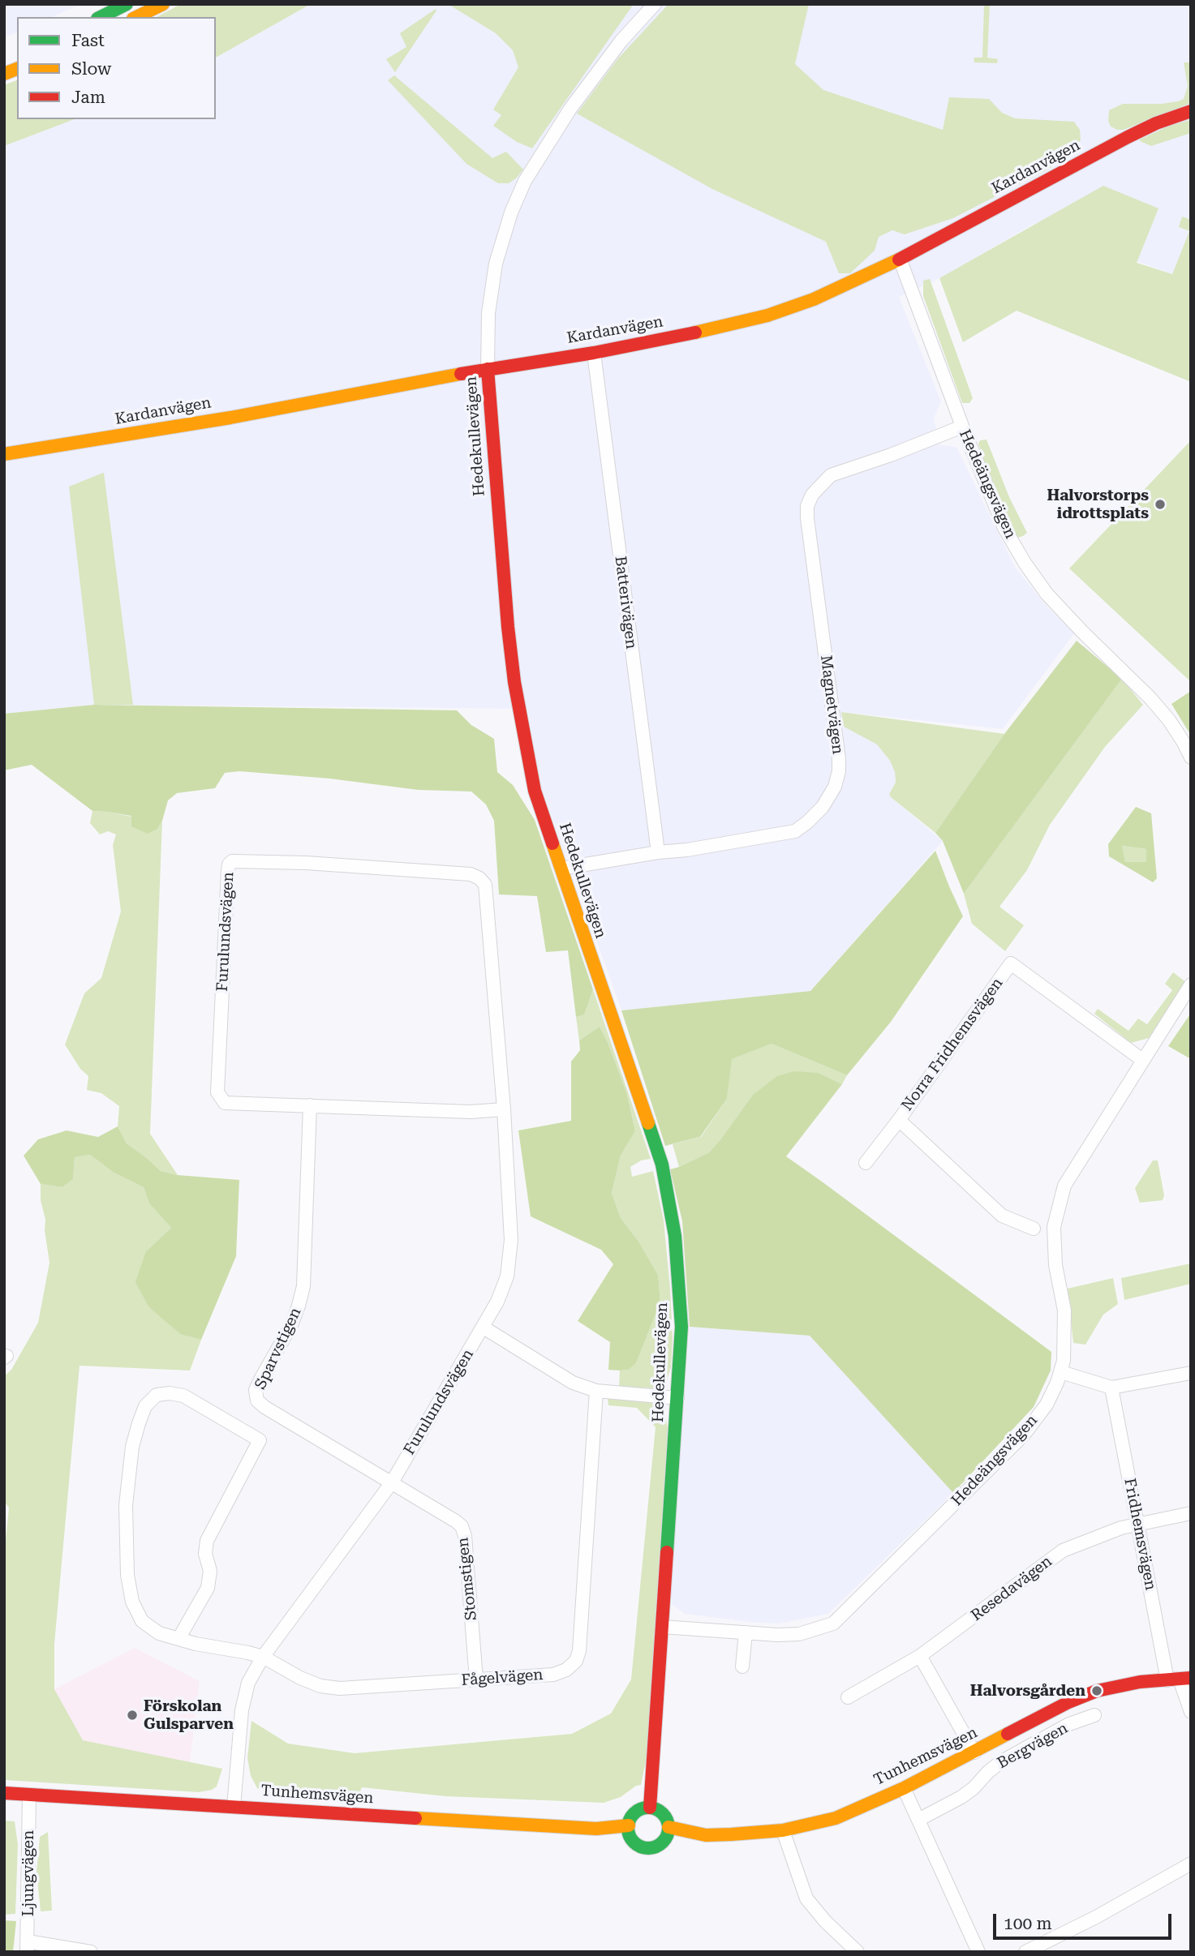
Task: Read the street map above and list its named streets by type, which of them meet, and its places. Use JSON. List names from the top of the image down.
{
  "streets": {
    "main road": ["Kardanvägen", "Hedekullevägen", "Tunhemsvägen"],
    "street": [
      "Hedeängsvägen",
      "Batterivägen",
      "Magnetvägen",
      "Furulundsvägen",
      "Norra Fridhemsvägen",
      "Sparvstigen",
      "Fridhemsvägen",
      "Stomstigen",
      "Resedavägen",
      "Fågelvägen",
      "Bergvägen",
      "Ljungvägen"
    ]
  },
  "crossings": [
    ["Kardanvägen", "Hedekullevägen"],
    ["Kardanvägen", "Hedeängsvägen"],
    ["Kardanvägen", "Batterivägen"],
    ["Hedekullevägen", "Hedeängsvägen"],
    ["Hedekullevägen", "Magnetvägen"],
    ["Hedekullevägen", "Tunhemsvägen"],
    ["Hedeängsvägen", "Magnetvägen"],
    ["Hedeängsvägen", "Norra Fridhemsvägen"],
    ["Batterivägen", "Magnetvägen"],
    ["Furulundsvägen", "Sparvstigen"],
    ["Furulundsvägen", "Stomstigen"],
    ["Furulundsvägen", "Fågelvägen"],
    ["Furulundsvägen", "Tunhemsvägen"],
    ["Sparvstigen", "Stomstigen"],
    ["Fridhemsvägen", "Resedavägen"],
    ["Fridhemsvägen", "Tunhemsvägen"],
    ["Stomstigen", "Fågelvägen"],
    ["Tunhemsvägen", "Ljungvägen"]
  ],
  "places": ["Halvorstorps idrottsplats", "Halvorsgården", "Förskolan Gulsparven"],
  "legend": ["Fast", "Slow", "Jam"],
  "scale_bar": "100 m"
}
